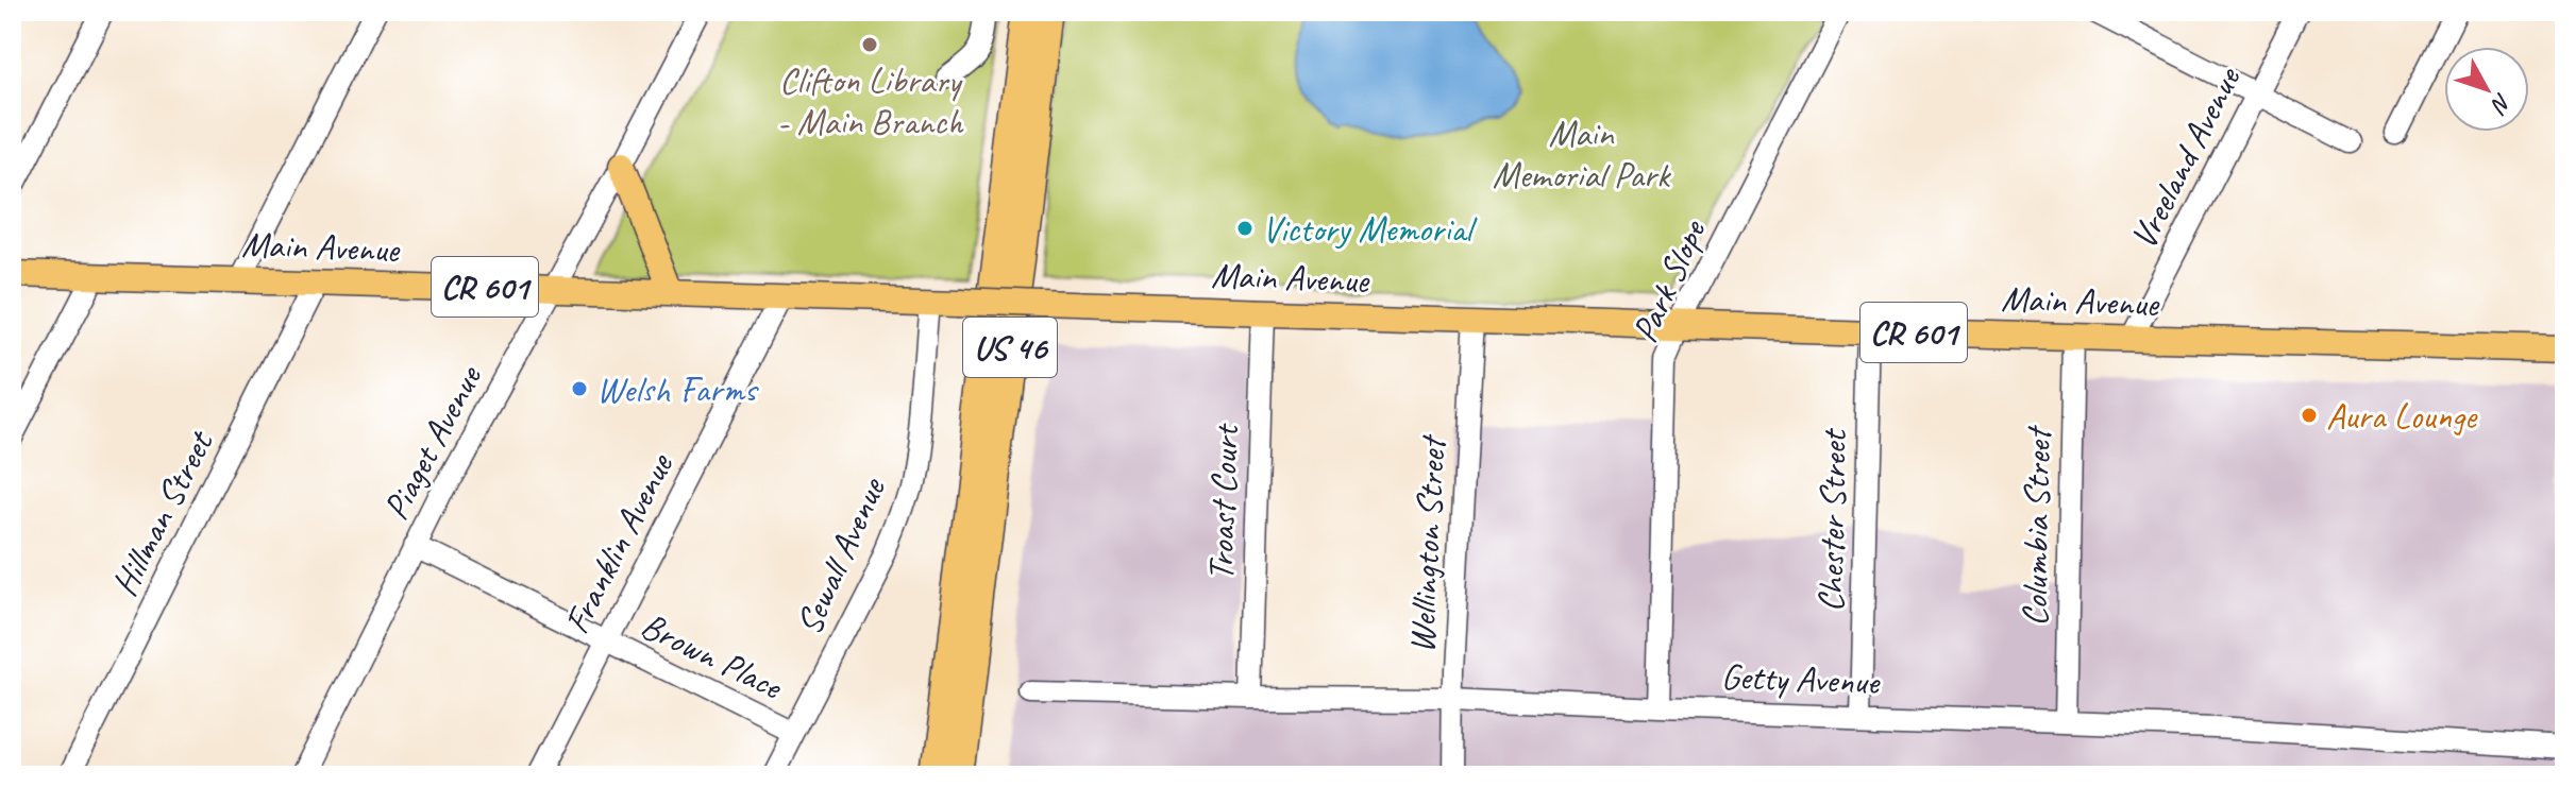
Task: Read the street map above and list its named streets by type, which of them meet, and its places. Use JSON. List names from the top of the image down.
{
  "streets": {
    "highway": ["US 46"],
    "main road": ["Main Avenue", "CR 601"],
    "street": [
      "Vreeland Avenue",
      "Park Slope",
      "Piaget Avenue",
      "Troast Court",
      "Hillman Street",
      "Chester Street",
      "Columbia Street",
      "Franklin Avenue",
      "Wellington Street",
      "Sewall Avenue",
      "Brown Place",
      "Getty Avenue"
    ]
  },
  "crossings": [
    ["Vreeland Avenue", "Main Avenue"],
    ["Main Avenue", "Park Slope"],
    ["Main Avenue", "Piaget Avenue"],
    ["Main Avenue", "Troast Court"],
    ["Main Avenue", "Hillman Street"],
    ["Main Avenue", "Chester Street"],
    ["Main Avenue", "Columbia Street"],
    ["Main Avenue", "Franklin Avenue"],
    ["Main Avenue", "Wellington Street"],
    ["Main Avenue", "Sewall Avenue"],
    ["Park Slope", "Getty Avenue"],
    ["Piaget Avenue", "Brown Place"],
    ["Troast Court", "Getty Avenue"],
    ["Chester Street", "Getty Avenue"],
    ["Columbia Street", "Getty Avenue"],
    ["Franklin Avenue", "Brown Place"],
    ["Wellington Street", "Getty Avenue"],
    ["Sewall Avenue", "Brown Place"]
  ],
  "parks": ["Main Memorial Park"],
  "places": [
    "Clifton Library - Main Branch",
    "Victory Memorial",
    "Welsh Farms",
    "Aura Lounge"
  ],
  "north": "bottom right"
}
